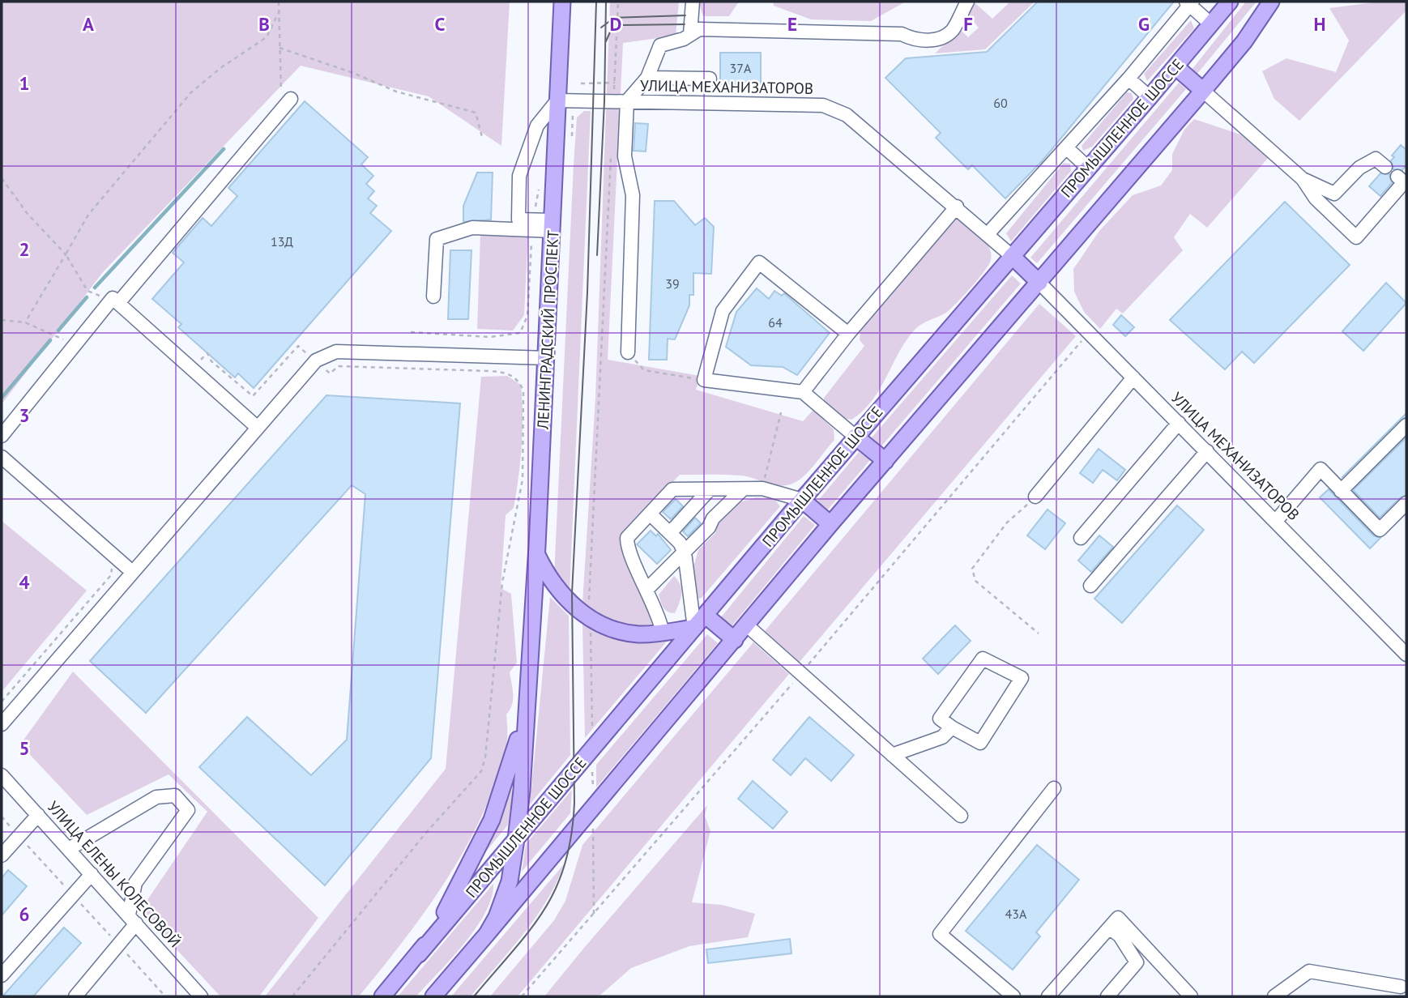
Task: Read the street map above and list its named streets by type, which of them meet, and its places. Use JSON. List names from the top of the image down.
{
  "streets": {
    "main road": ["ПРОМЫШЛЕННОЕ ШОССЕ", "ЛЕНИНГРАДСКИЙ ПРОСПЕКТ"],
    "street": ["УЛИЦА МЕХАНИЗАТОРОВ", "УЛИЦА ЕЛЕНЫ КОЛЕСОВОЙ"]
  },
  "crossings": [
    ["УЛИЦА МЕХАНИЗАТОРОВ", "ПРОМЫШЛЕННОЕ ШОССЕ"],
    ["УЛИЦА МЕХАНИЗАТОРОВ", "ЛЕНИНГРАДСКИЙ ПРОСПЕКТ"],
    ["ПРОМЫШЛЕННОЕ ШОССЕ", "ЛЕНИНГРАДСКИЙ ПРОСПЕКТ"]
  ],
  "house_numbers": [
    "37А",
    "60",
    "13Д",
    "39",
    "64",
    "43А"
  ],
  "grid": {
    "columns": [
      "A",
      "B",
      "C",
      "D",
      "E",
      "F",
      "G",
      "H"
    ],
    "rows": [
      "1",
      "2",
      "3",
      "4",
      "5",
      "6"
    ]
  }
}
